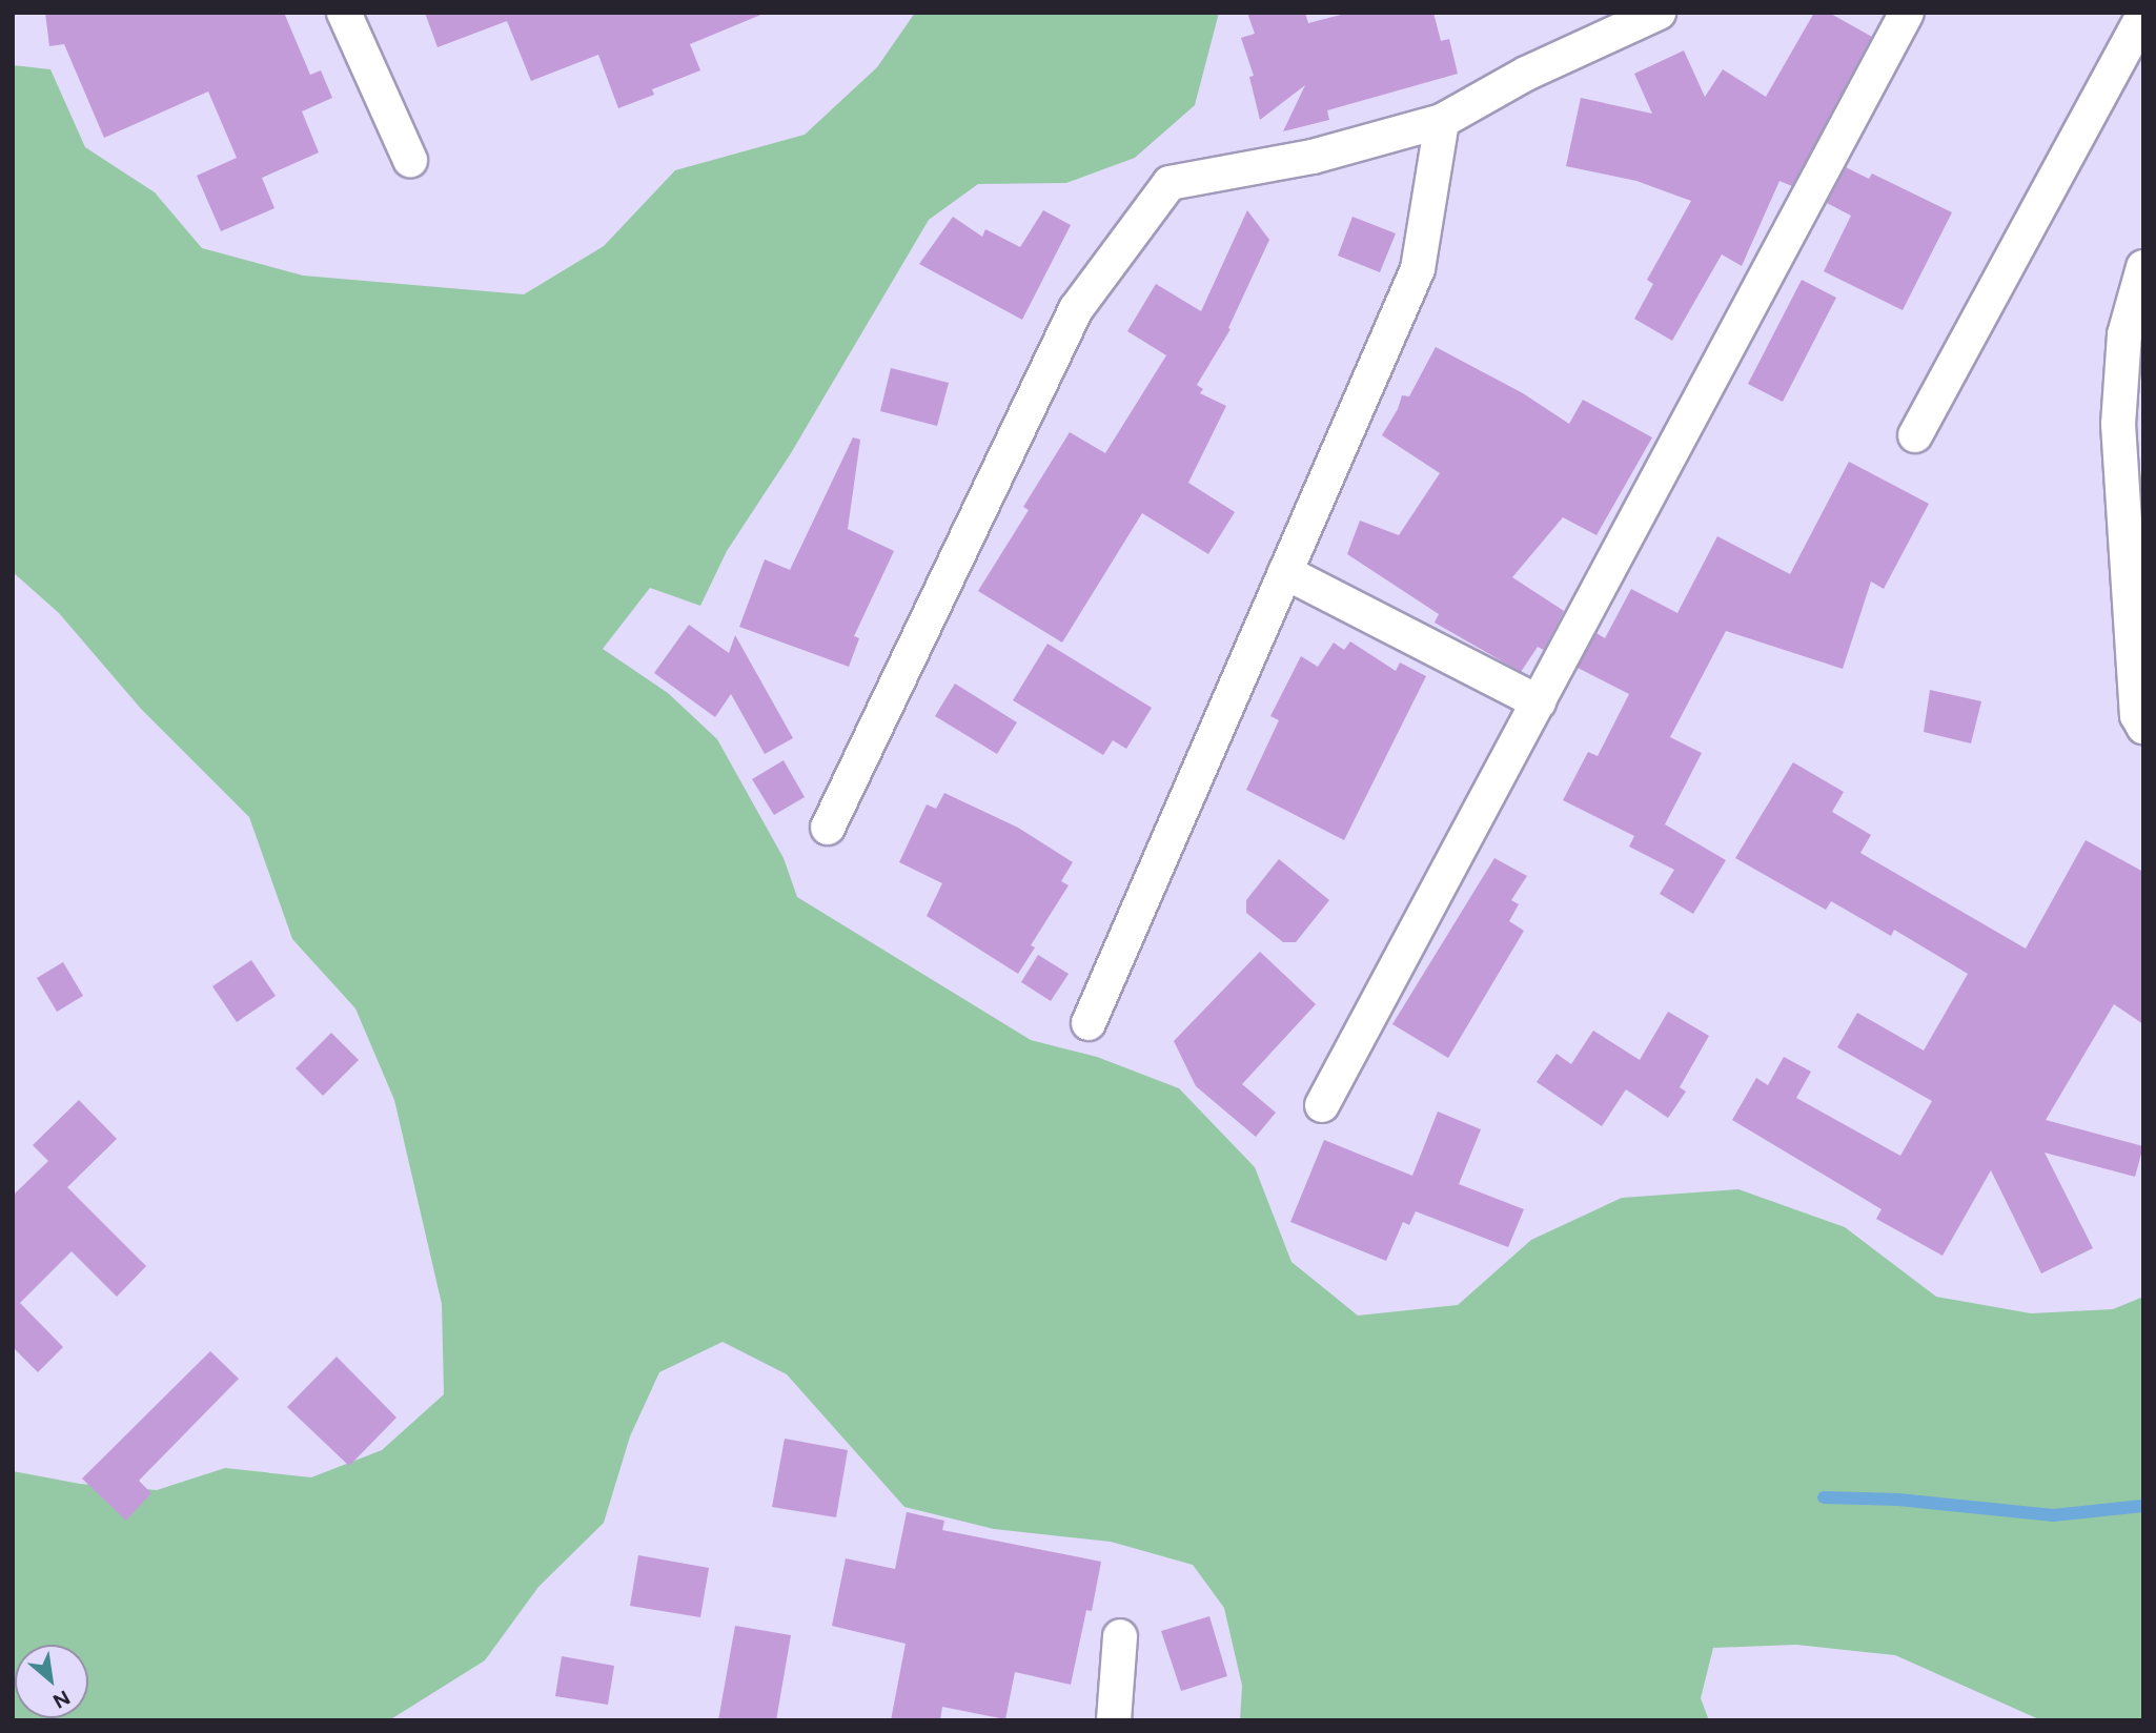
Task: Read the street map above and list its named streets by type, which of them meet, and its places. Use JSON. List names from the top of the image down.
{
  "north": "bottom right"
}
